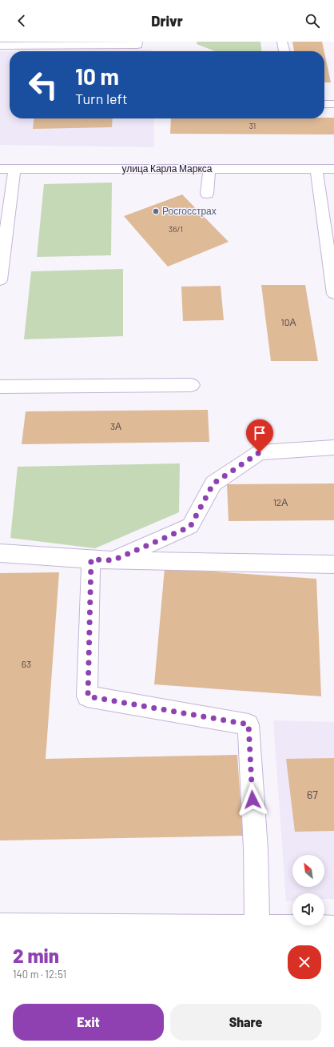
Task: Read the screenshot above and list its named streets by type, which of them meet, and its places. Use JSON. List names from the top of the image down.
{
  "streets": {
    "street": ["улица Карла Маркса"]
  },
  "places": ["Росгосстрах"],
  "house_numbers": [
    "31",
    "36/1",
    "10А",
    "3А",
    "12А",
    "63",
    "67"
  ],
  "north": "top left",
  "page": {
    "header": "Drivr",
    "turn": ["10 m", "Turn left"],
    "heading": ["2 min", "140 m · 12:51"],
    "buttons": ["Exit", "Share"]
  }
}
